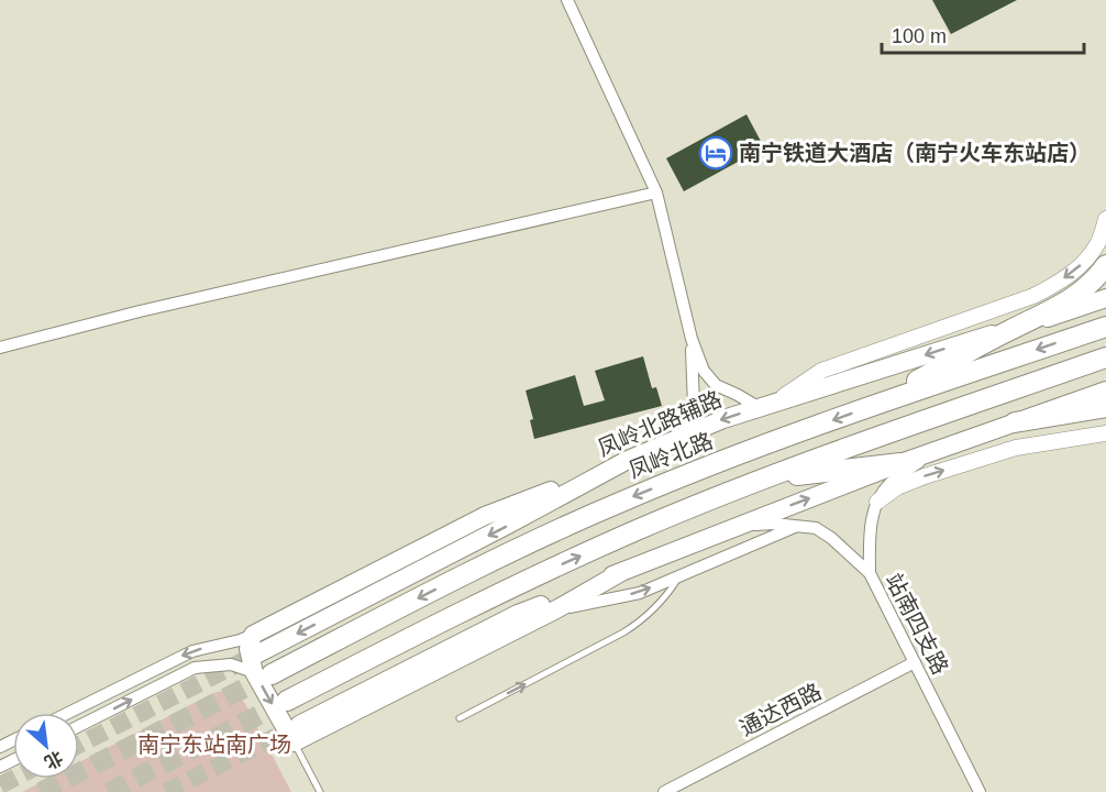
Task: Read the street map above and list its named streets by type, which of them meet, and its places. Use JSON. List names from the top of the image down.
{
  "streets": {
    "highway": ["凤岭北路"],
    "main road": ["凤岭北路辅路"],
    "street": ["站南四支路", "通达西路"]
  },
  "crossings": [
    ["站南四支路", "通达西路"]
  ],
  "parks": ["南宁东站南广场"],
  "places": {
    "hotel": ["南宁铁道大酒店（南宁火车东站店）"]
  },
  "scale_bar": "100 m",
  "north": "bottom right"
}
